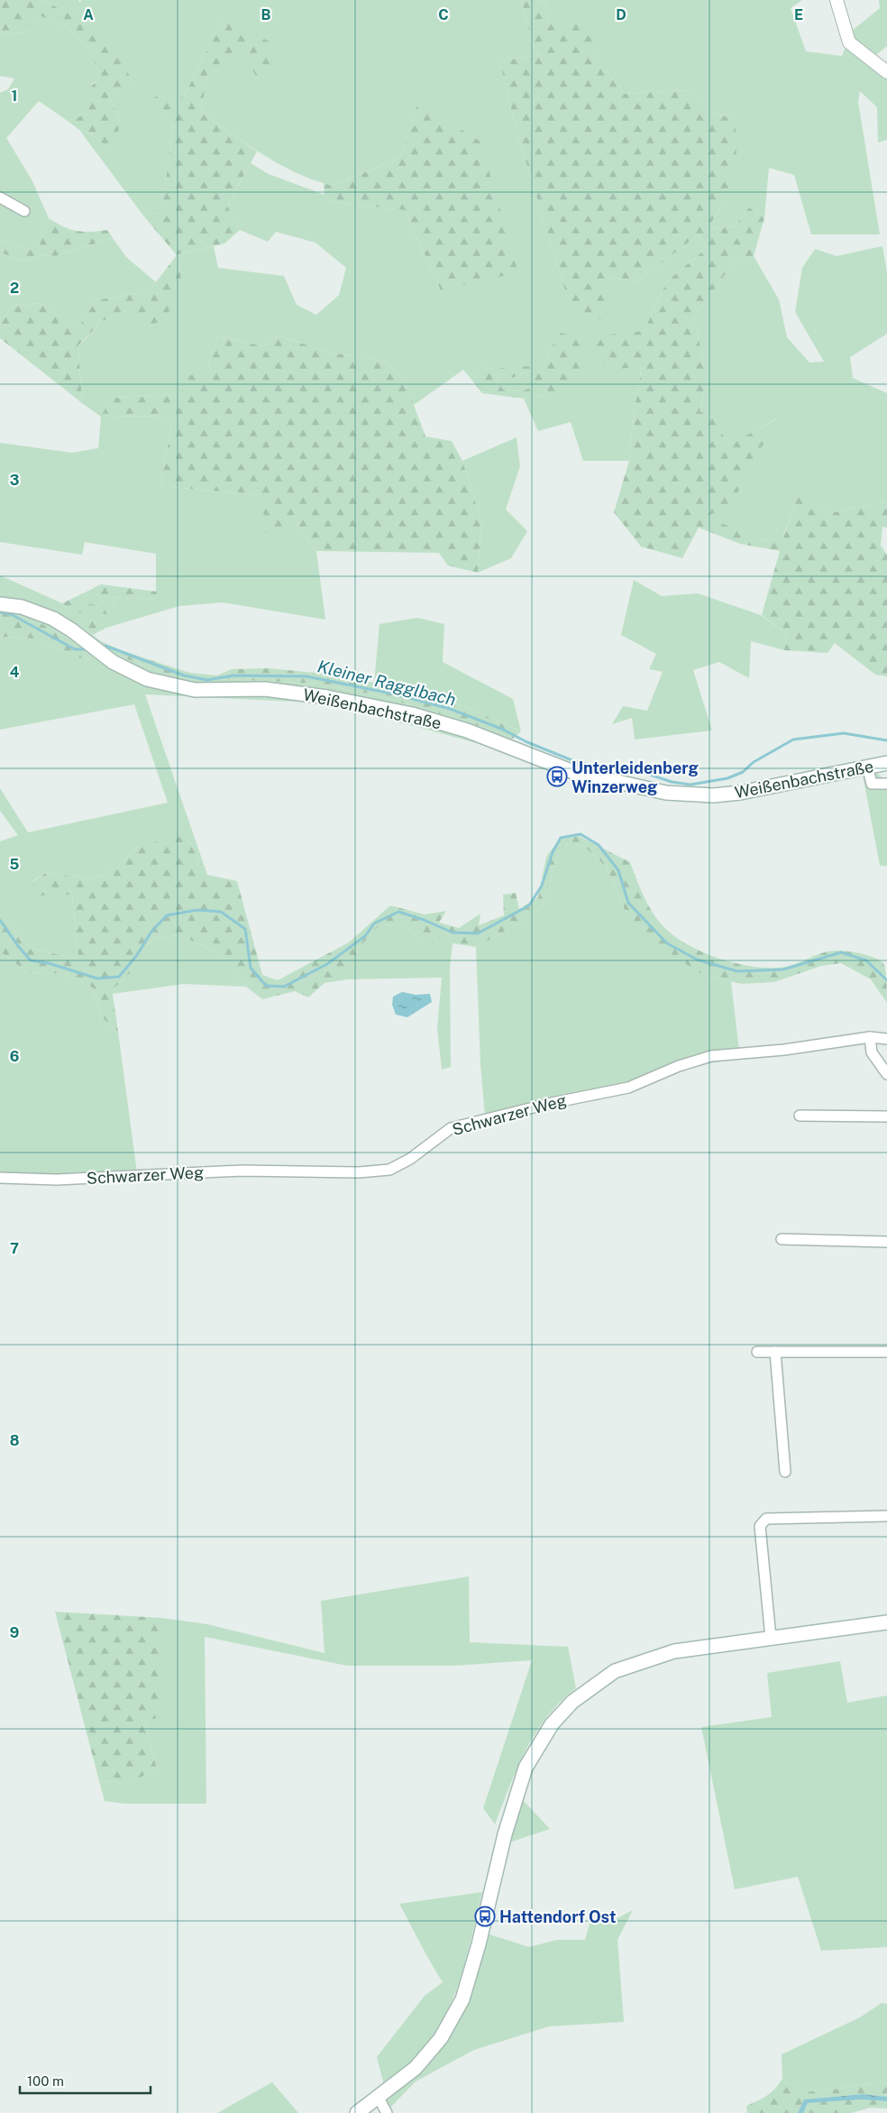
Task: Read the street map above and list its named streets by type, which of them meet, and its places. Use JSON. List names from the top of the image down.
{
  "streets": {
    "main road": ["Weißenbachstraße"],
    "street": ["Schwarzer Weg"]
  },
  "water": ["Kleiner Ragglbach"],
  "places": {
    "bus stop": ["Unterleidenberg Winzerweg", "Hattendorf Ost"]
  },
  "scale_bar": "100 m",
  "grid": {
    "columns": [
      "A",
      "B",
      "C",
      "D",
      "E"
    ],
    "rows": [
      "1",
      "2",
      "3",
      "4",
      "5",
      "6",
      "7",
      "8",
      "9"
    ]
  }
}
